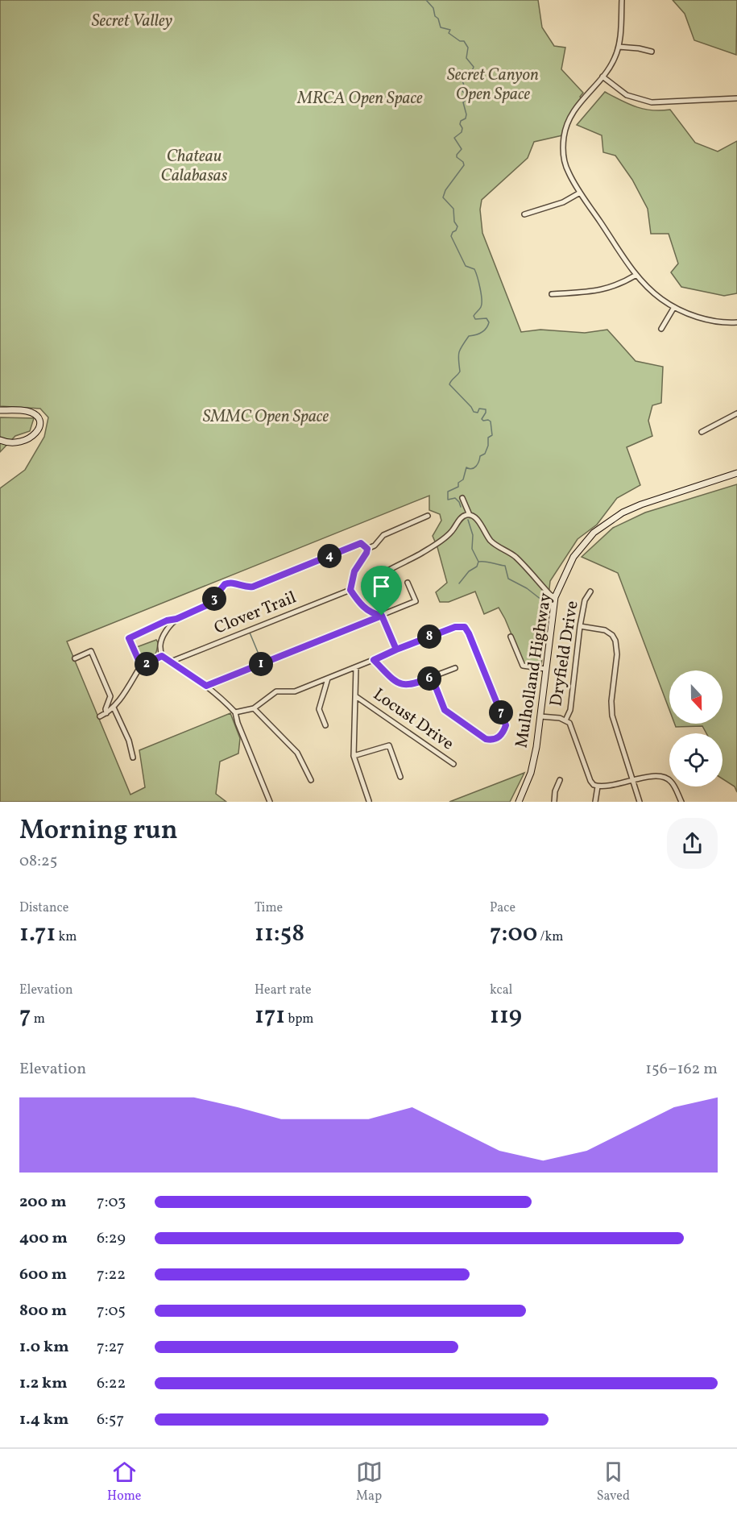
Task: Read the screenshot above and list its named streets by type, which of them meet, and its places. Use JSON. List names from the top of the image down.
{
  "streets": {
    "main road": ["Mulholland Highway"],
    "street": ["Clover Trail", "Dryfield Drive", "Locust Drive"]
  },
  "parks": [
    "Secret Valley",
    "Secret Canyon Open Space",
    "MRCA Open Space",
    "Chateau Calabasas",
    "SMMC Open Space"
  ],
  "north": "bottom",
  "page": {
    "pins": [
      "4",
      "3",
      "8",
      "1",
      "2",
      "6",
      "7"
    ],
    "heading": ["Morning run", "08:25"],
    "stats": [
      ["Distance", "1.71 km"],
      ["Time", "11:58"],
      ["Pace", "7:00 /km"],
      ["Elevation", "7 m"],
      ["Heart rate", "171 bpm"],
      ["kcal", "119"]
    ],
    "chart": ["Elevation", "156–162 m"],
    "list": [
      {
        "name": "200 m",
        "note": "7:03"
      },
      {
        "name": "400 m",
        "note": "6:29"
      },
      {
        "name": "600 m",
        "note": "7:22"
      },
      {
        "name": "800 m",
        "note": "7:05"
      },
      {
        "name": "1.0 km",
        "note": "7:27"
      },
      {
        "name": "1.2 km",
        "note": "6:22"
      },
      {
        "name": "1.4 km",
        "note": "6:57"
      }
    ],
    "tabs": ["Home", "Map", "Saved"]
  }
}
